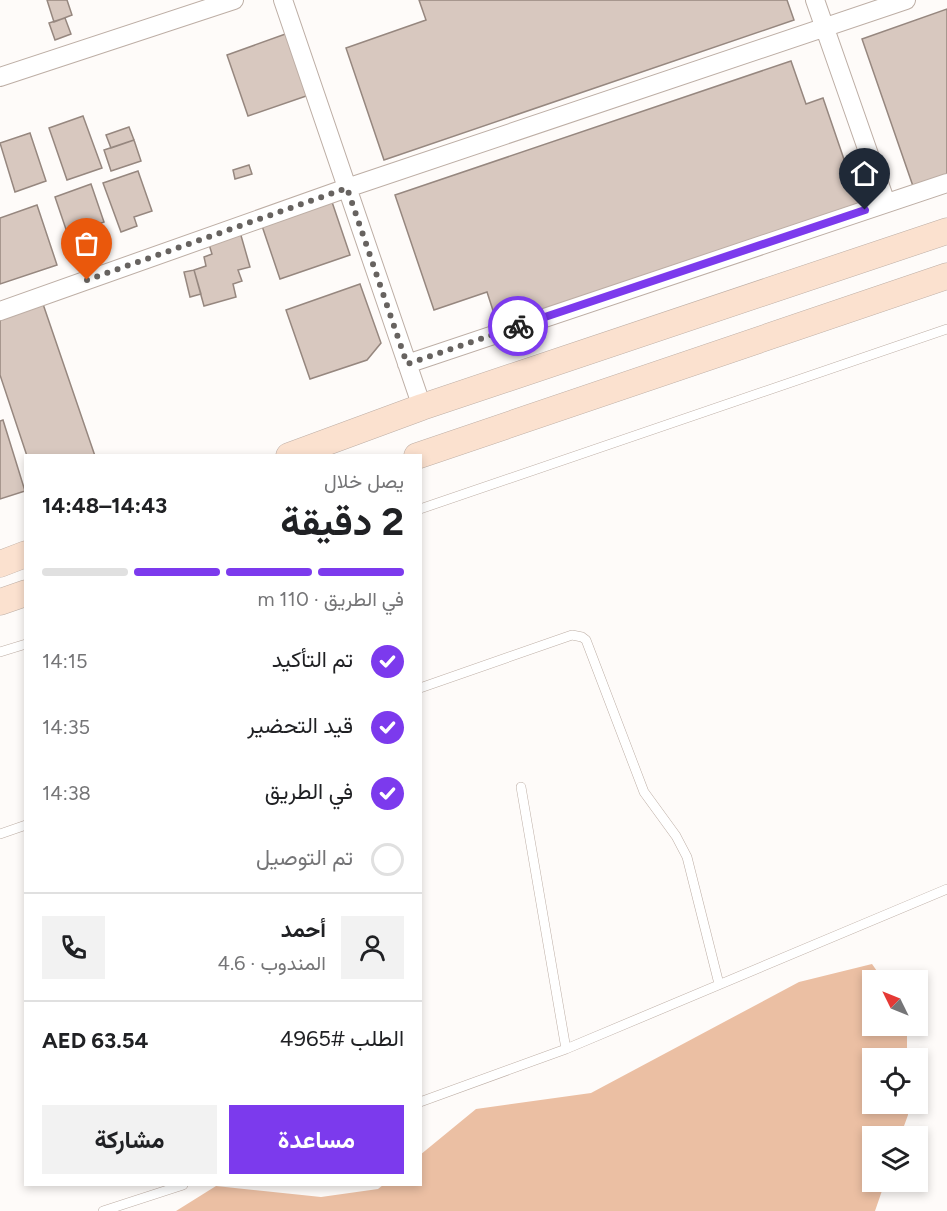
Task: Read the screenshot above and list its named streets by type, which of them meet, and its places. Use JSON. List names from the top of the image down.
{
  "north": "top left",
  "page": {
    "heading": ["2 دقيقة", "يصل خلال", "14:43–14:48"],
    "panel": [
      "أحمد",
      "المندوب · 4.6",
      "الطلب #4965",
      "AED 63.54"
    ],
    "bar": "في الطريق · 110 m",
    "list": [
      ["تم التأكيد", "14:15"],
      ["قيد التحضير", "14:35"],
      ["في الطريق", "14:38"],
      "تم التوصيل"
    ],
    "buttons": ["مساعدة", "مشاركة"]
  }
}
